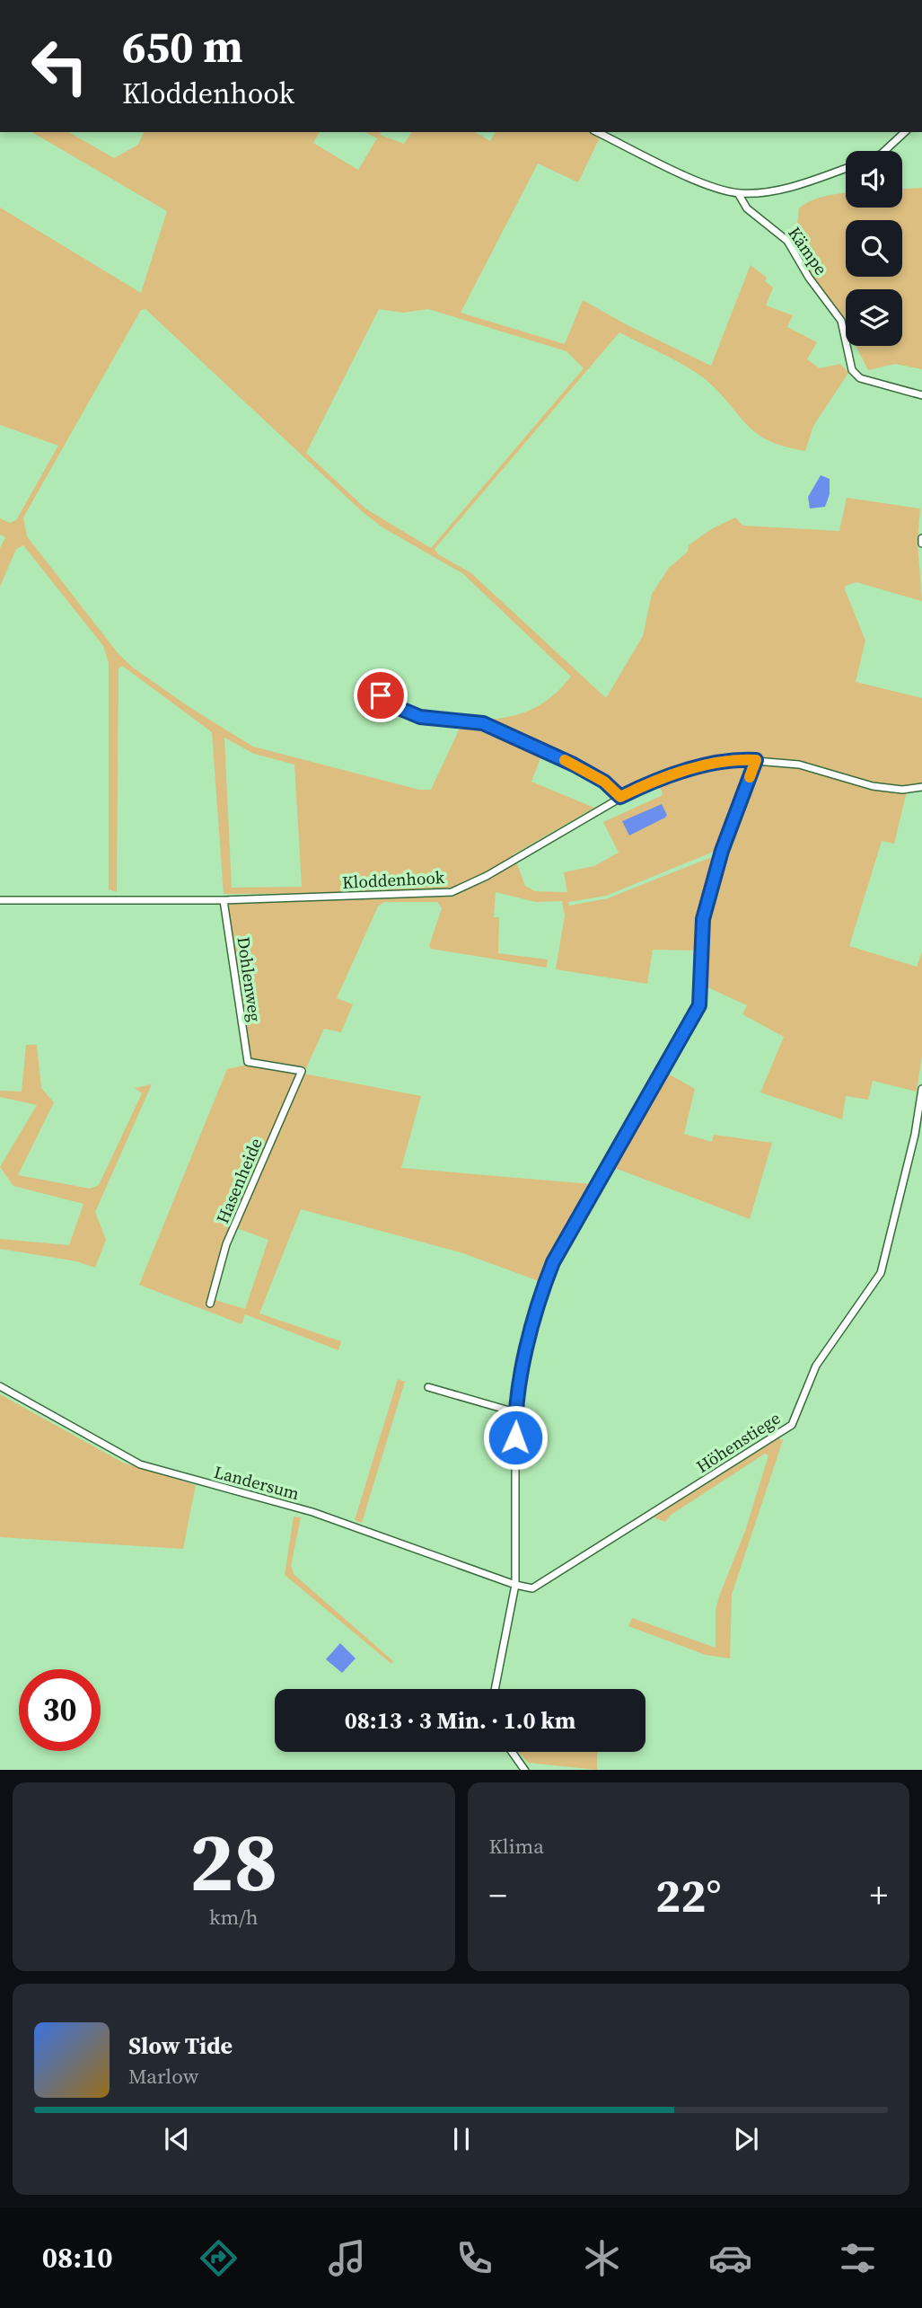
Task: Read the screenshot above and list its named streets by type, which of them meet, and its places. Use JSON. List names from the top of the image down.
{
  "streets": {
    "street": [
      "Kämpe",
      "Kloddenhook",
      "Dohlenweg",
      "Hasenheide",
      "Höhenstiege",
      "Landersum"
    ]
  },
  "crossings": [
    ["Kloddenhook", "Dohlenweg"],
    ["Dohlenweg", "Hasenheide"],
    ["Höhenstiege", "Landersum"]
  ],
  "page": {
    "turn": ["650 m", "Kloddenhook"],
    "limit": "30",
    "trip": "08:13 · 3 Min. · 1.0 km",
    "tile": [
      ["28", "km/h"],
      "Klima"
    ],
    "heat": ["−", "22°", "+"],
    "song": ["Slow Tide", "Marlow"],
    "tabs": "08:10"
  }
}
